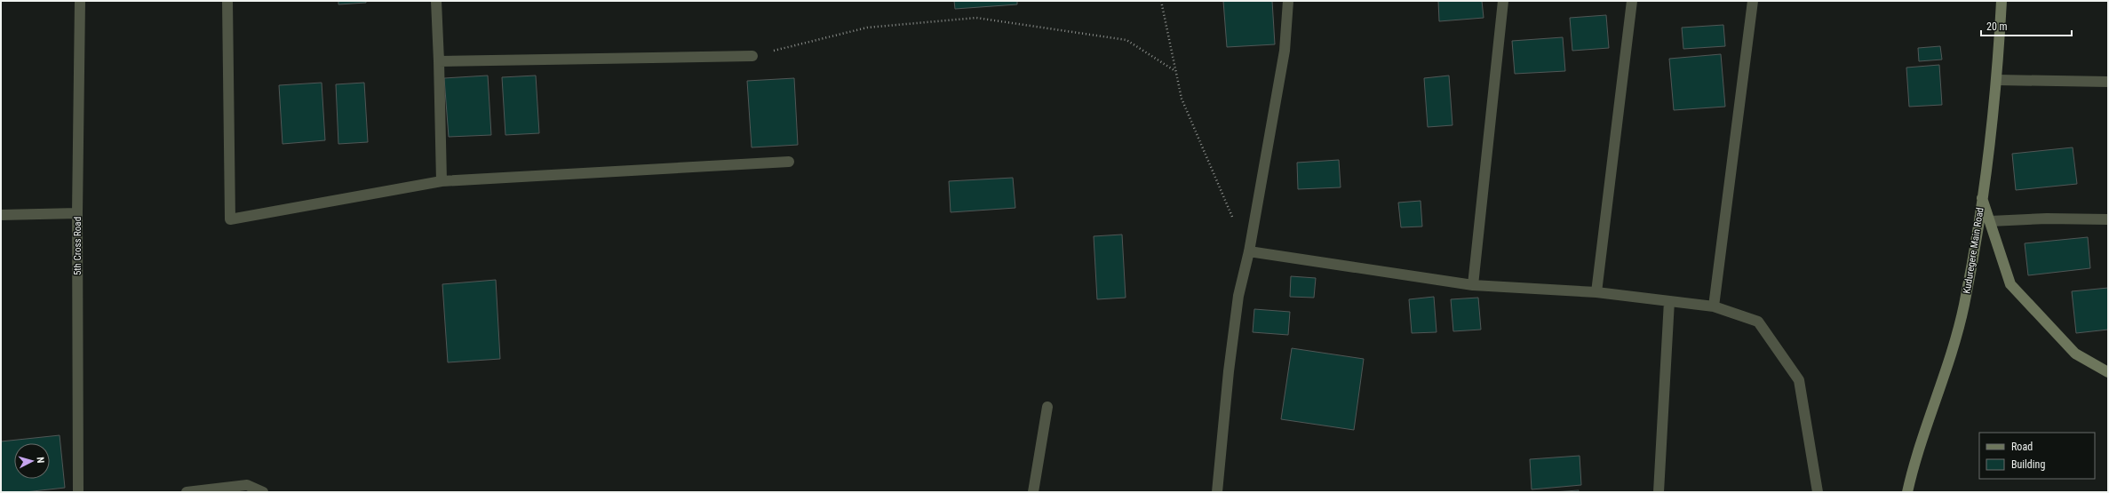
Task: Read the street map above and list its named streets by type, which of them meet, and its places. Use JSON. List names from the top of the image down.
{
  "streets": {
    "street": ["5th Cross Road", "Kuduregere Main Road"]
  },
  "legend": ["Road", "Building"],
  "scale_bar": "20 m",
  "north": "right"
}
